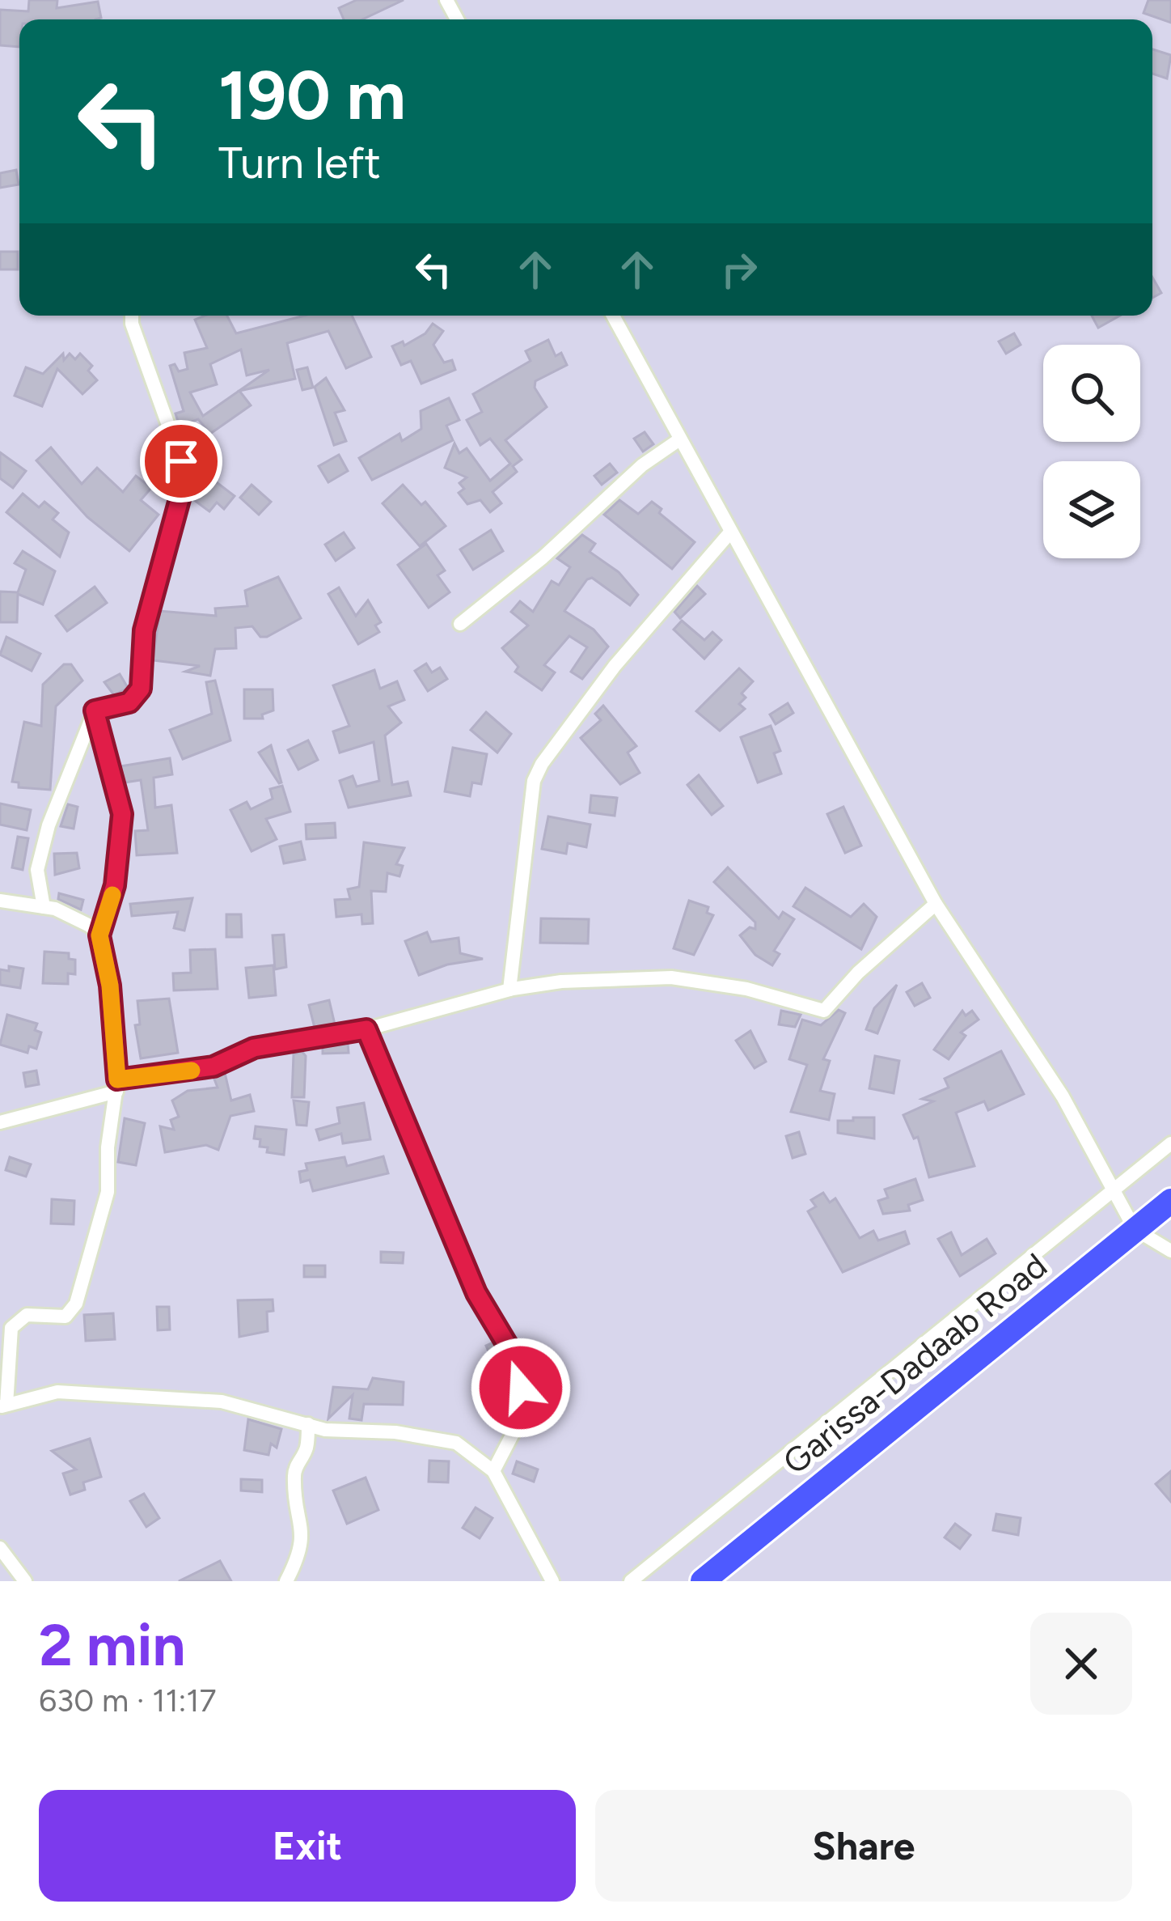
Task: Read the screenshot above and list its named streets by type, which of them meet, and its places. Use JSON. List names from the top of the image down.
{
  "streets": {
    "highway": ["Garissa-Dadaab Road"]
  },
  "page": {
    "turn": ["190 m", "Turn left"],
    "heading": ["2 min", "630 m · 11:17"],
    "buttons": ["Exit", "Share"]
  }
}
